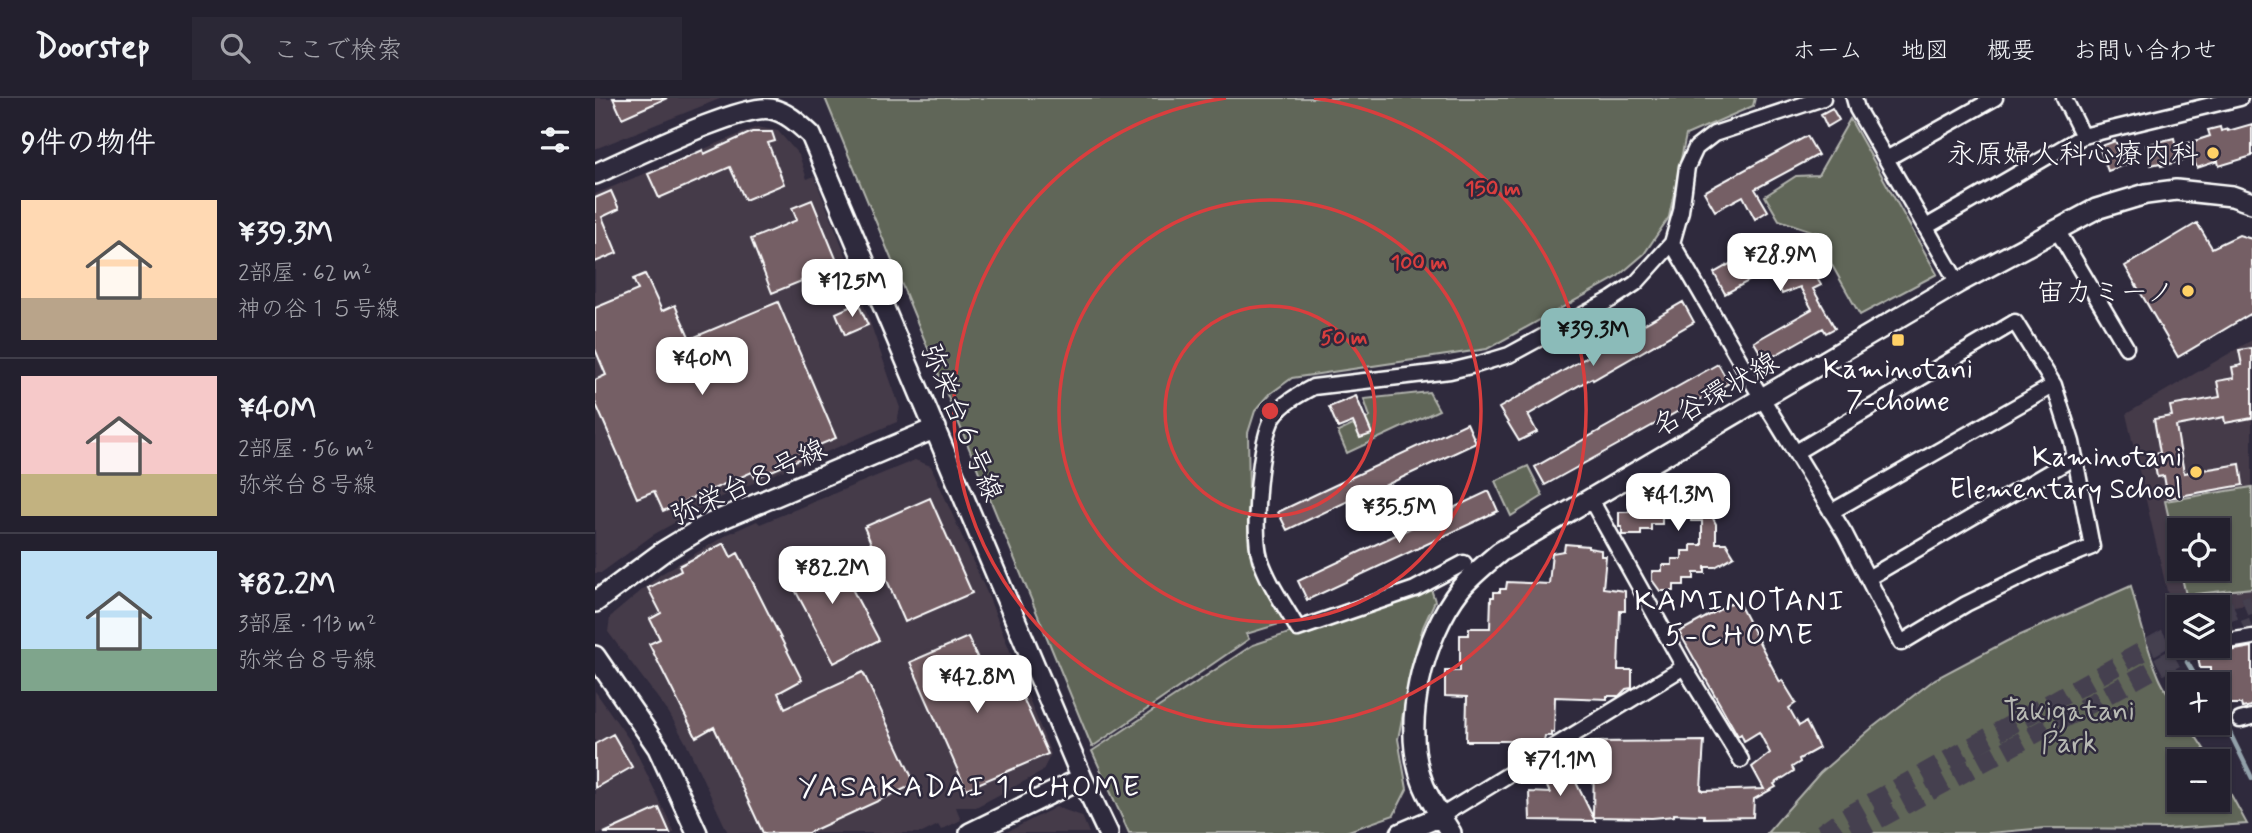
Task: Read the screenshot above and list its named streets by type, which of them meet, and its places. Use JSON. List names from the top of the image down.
{
  "streets": {
    "street": ["名谷環状線", "弥栄台６号線", "弥栄台８号線"]
  },
  "crossings": [
    ["弥栄台６号線", "弥栄台８号線"]
  ],
  "districts": ["KAMINOTANI 5-CHOME", "YASAKADAI 1-CHOME"],
  "parks": ["Takigatani Park"],
  "places": {
    "other": ["永原婦人科心療内科", "宙カミーノ", "Kaminotani Elementary School"],
    "transit": ["Kaminotani 7-chome"]
  },
  "page": {
    "header": "Doorstep",
    "search": "ここで検索",
    "nav": [
      "ホーム",
      "地図",
      "概要",
      "お問い合わせ"
    ],
    "heading": "9件の物件",
    "list": [
      {
        "name": "¥39.3M",
        "note": "2部屋 · 62 m² · 神の谷１５号線"
      },
      {
        "name": "¥40M",
        "note": "2部屋 · 56 m² · 弥栄台８号線"
      },
      {
        "name": "¥82.2M",
        "note": "3部屋 · 113 m² · 弥栄台８号線"
      }
    ],
    "price": [
      "¥28.9M",
      "¥125M",
      "¥39.3M",
      "¥40M",
      "¥41.3M",
      "¥35.5M",
      "¥82.2M",
      "¥42.8M",
      "¥71.1M"
    ],
    "map_buttons": ["+", "−"]
  },
  "rings": ["150 m", "100 m", "50 m"]
}
